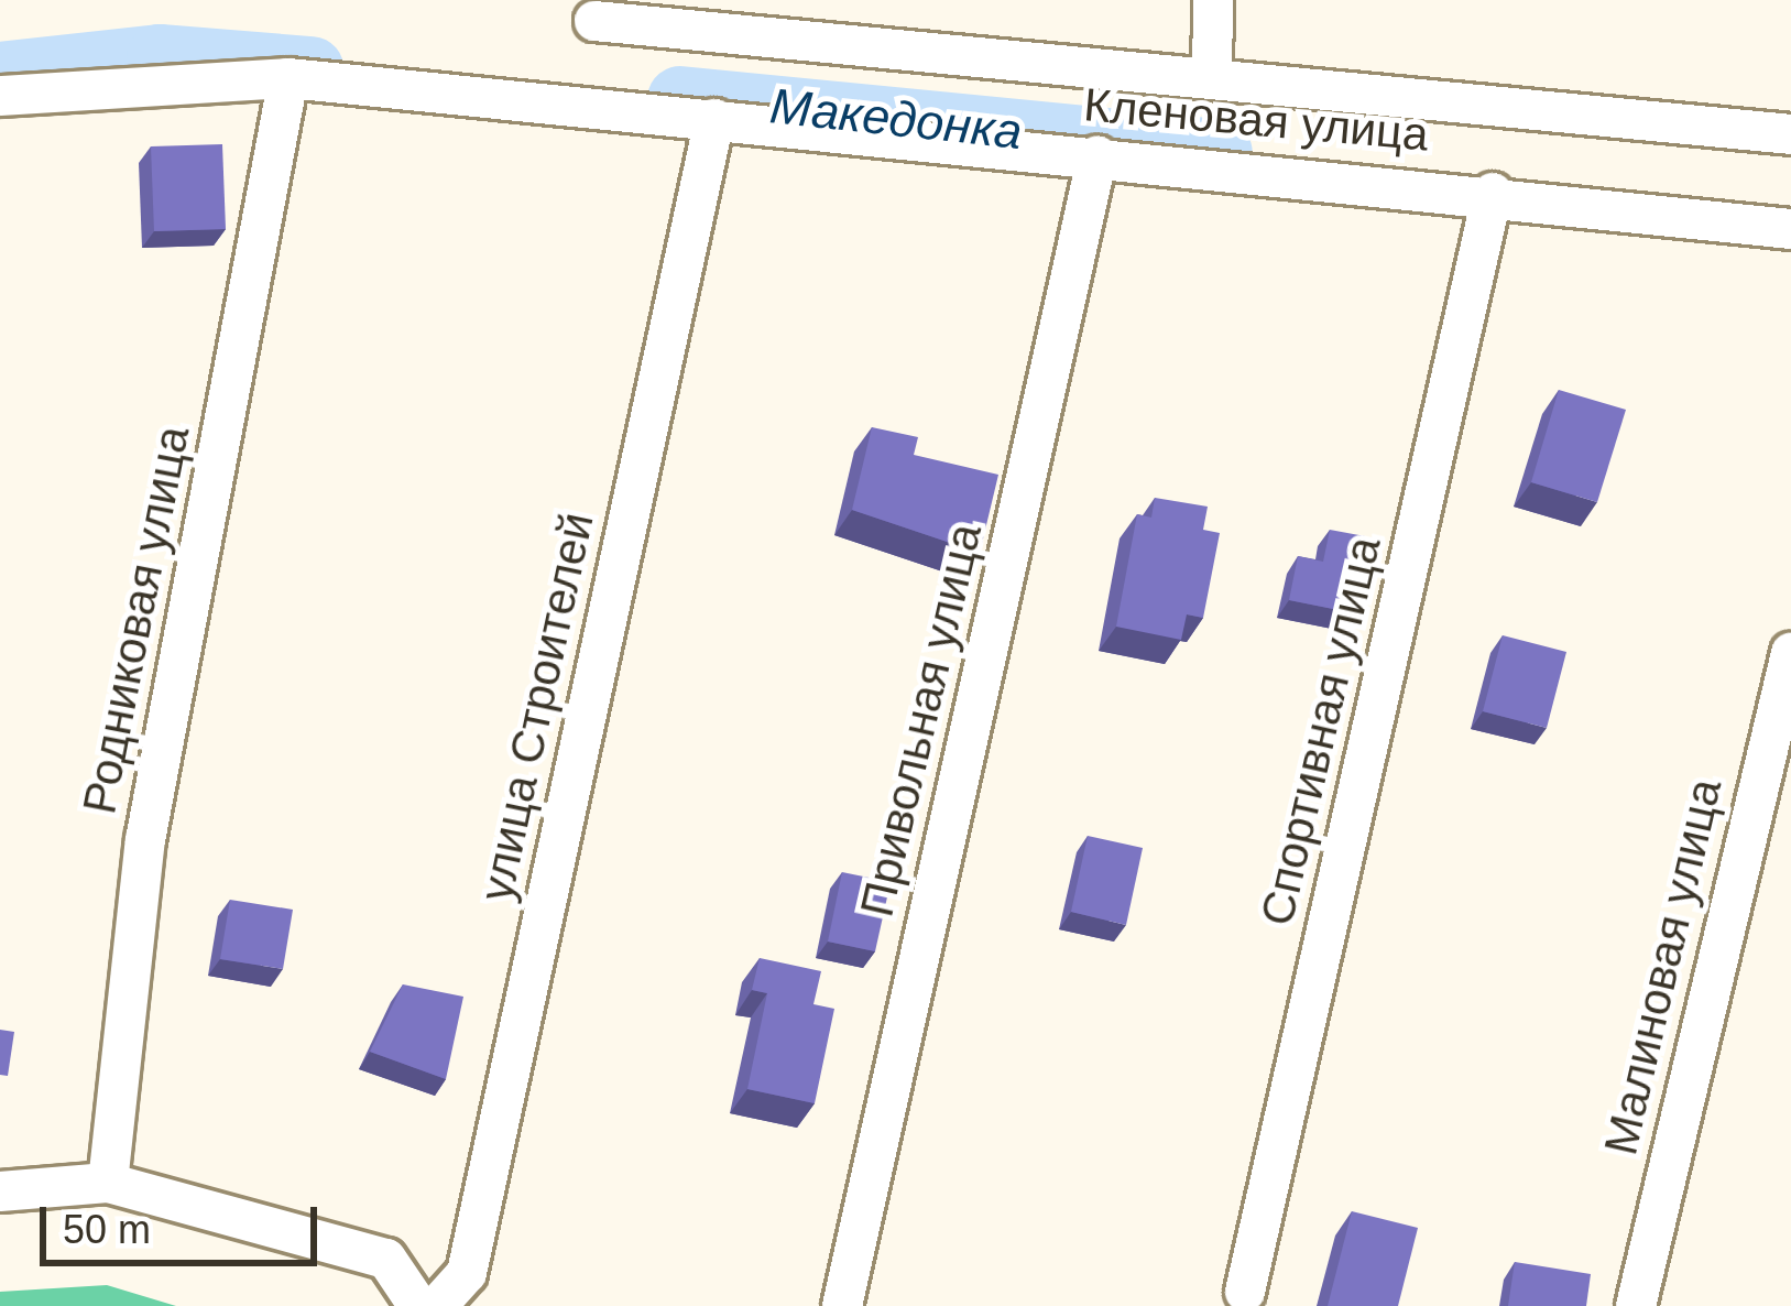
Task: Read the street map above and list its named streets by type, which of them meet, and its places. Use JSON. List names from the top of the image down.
{
  "streets": {
    "street": [
      "Кленовая улица",
      "Родниковая улица",
      "улица Строителей",
      "Привольная улица",
      "Спортивная улица",
      "Малиновая улица"
    ]
  },
  "crossings": [
    ["Кленовая улица", "Родниковая улица"],
    ["Кленовая улица", "улица Строителей"],
    ["Кленовая улица", "Привольная улица"],
    ["Кленовая улица", "Спортивная улица"]
  ],
  "water": ["Македонка"],
  "scale_bar": "50 m"
}
